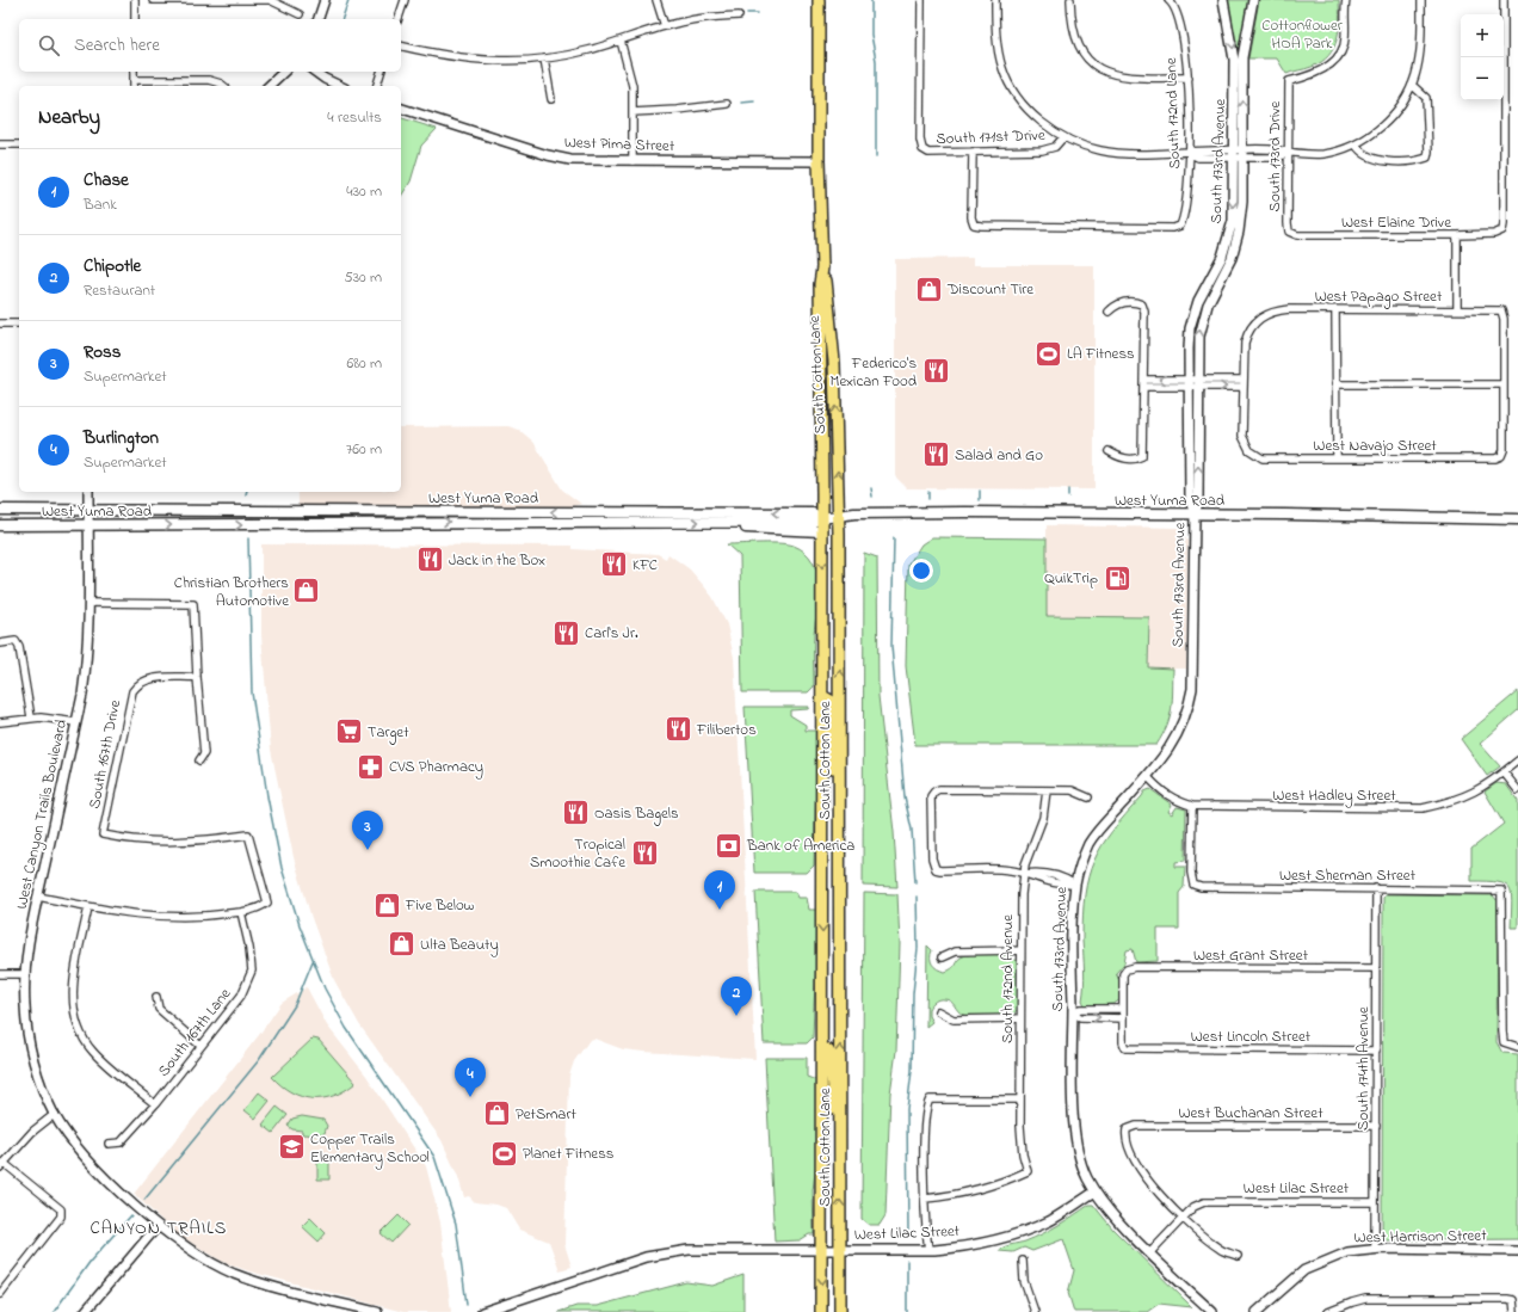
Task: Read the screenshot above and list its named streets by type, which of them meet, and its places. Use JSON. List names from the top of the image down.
{
  "streets": {
    "main road": ["South Cotton Lane", "West Yuma Road"],
    "street": [
      "South 172nd Lane",
      "South 171st Drive",
      "West Pima Street",
      "South 173rd Drive",
      "South 173rd Avenue",
      "West Elaine Drive",
      "West Papago Street",
      "West Navajo Street",
      "South 167th Drive",
      "West Hadley Street",
      "West Canyon Trails Boulevard",
      "West Sherman Street",
      "West Grant Street",
      "South 172nd Avenue",
      "South 167th Lane",
      "West Lincoln Street",
      "South 174th Avenue",
      "West Buchanan Street",
      "West Lilac Street",
      "West Harrison Street"
    ]
  },
  "crossings": [
    ["South 172nd Lane", "South 171st Drive"],
    ["West Pima Street", "South Cotton Lane"],
    ["South 173rd Drive", "West Elaine Drive"],
    ["South 173rd Avenue", "West Yuma Road"],
    ["South 173rd Avenue", "West Hadley Street"],
    ["South 173rd Avenue", "West Lilac Street"],
    ["West Papago Street", "West Navajo Street"],
    ["South Cotton Lane", "West Yuma Road"],
    ["South Cotton Lane", "West Lilac Street"],
    ["West Yuma Road", "West Canyon Trails Boulevard"],
    ["South 167th Drive", "South 167th Lane"],
    ["West Hadley Street", "West Sherman Street"],
    ["West Sherman Street", "South 174th Avenue"],
    ["West Grant Street", "South 174th Avenue"],
    ["West Lincoln Street", "South 174th Avenue"],
    ["South 174th Avenue", "West Buchanan Street"],
    ["South 174th Avenue", "West Lilac Street"],
    ["South 174th Avenue", "West Harrison Street"],
    ["West Buchanan Street", "West Lilac Street"]
  ],
  "districts": ["CANYON TRAILS"],
  "parks": ["Cottonflower HOA Park"],
  "places": {
    "shop": [
      "Discount Tire",
      "Christian Brothers Automotive",
      "Five Below",
      "Ulta Beauty",
      "PetSmart"
    ],
    "sports": ["LA Fitness", "Planet Fitness"],
    "restaurant": [
      "Federico's Mexican Food",
      "Salad and Go",
      "Jack in the Box",
      "KFC",
      "Carl's Jr.",
      "Filibertos",
      "Oasis Bagels",
      "Tropical Smoothie Cafe"
    ],
    "fuel station": ["QuikTrip"],
    "supermarket": ["Target"],
    "pharmacy": ["CVS Pharmacy"],
    "bank": ["Bank of America"],
    "school or university": ["Copper Trails Elementary School"]
  },
  "page": {
    "map_buttons": ["+", "−"],
    "search": "Search here",
    "heading": ["Nearby", "4 results"],
    "list": [
      {
        "mark": "1",
        "name": "Chase",
        "note": "Bank",
        "value": "430 m"
      },
      {
        "mark": "2",
        "name": "Chipotle",
        "note": "Restaurant",
        "value": "530 m"
      },
      {
        "mark": "3",
        "name": "Ross",
        "note": "Supermarket",
        "value": "680 m"
      },
      {
        "mark": "4",
        "name": "Burlington",
        "note": "Supermarket",
        "value": "760 m"
      }
    ],
    "pins": [
      "3",
      "1",
      "2",
      "4"
    ]
  }
}
